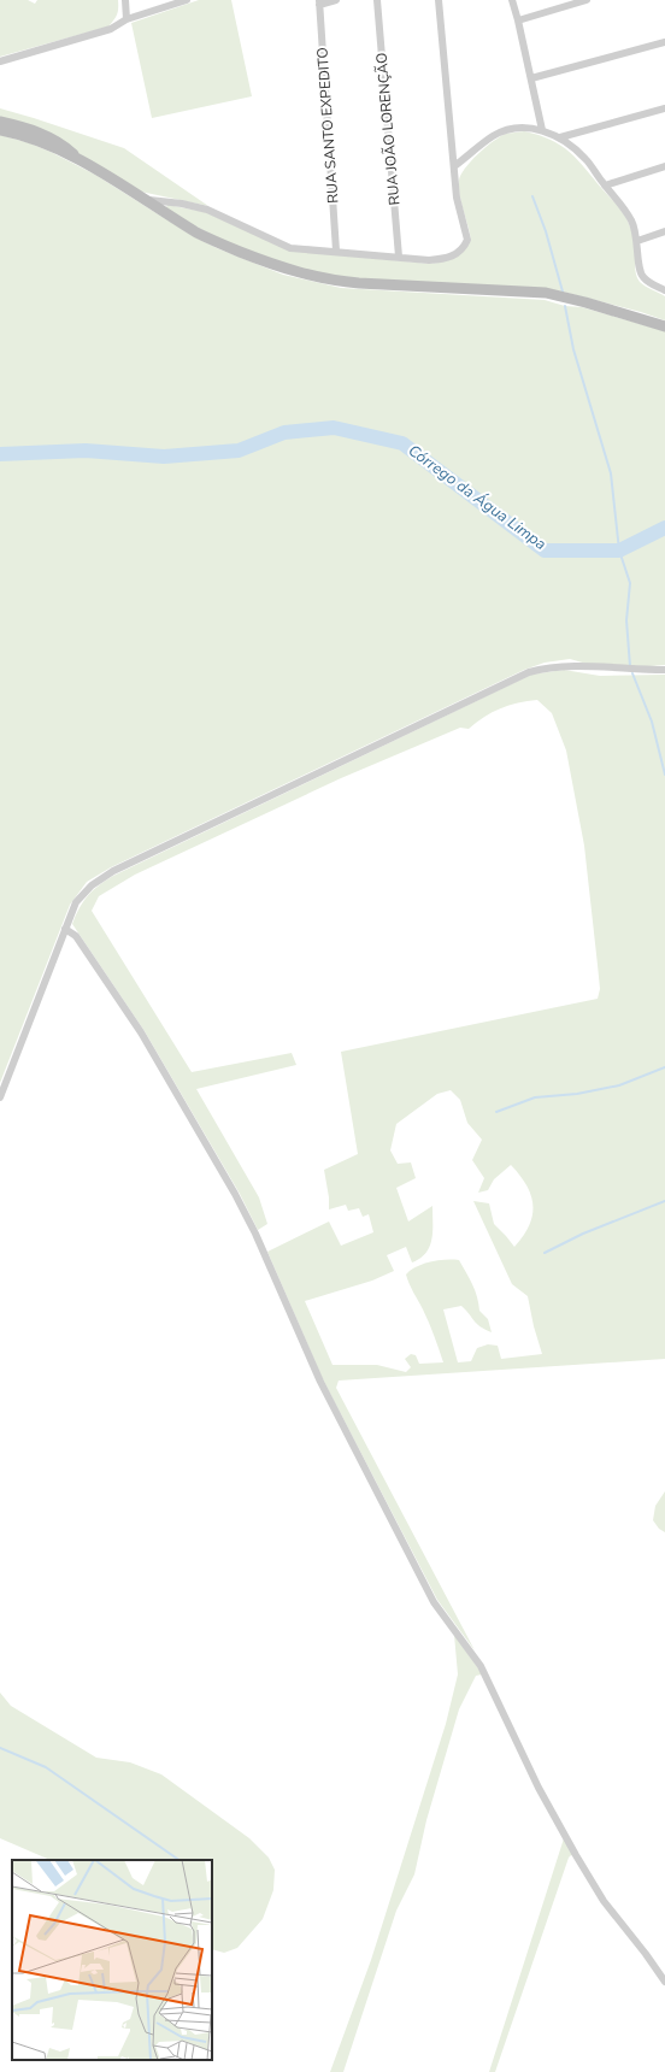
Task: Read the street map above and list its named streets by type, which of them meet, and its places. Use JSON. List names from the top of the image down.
{
  "streets": {
    "street": ["RUA SANTO EXPEDITO", "RUA JOÃO LORENÇÃO"]
  },
  "water": ["Córrego da Água Limpa"]
}
